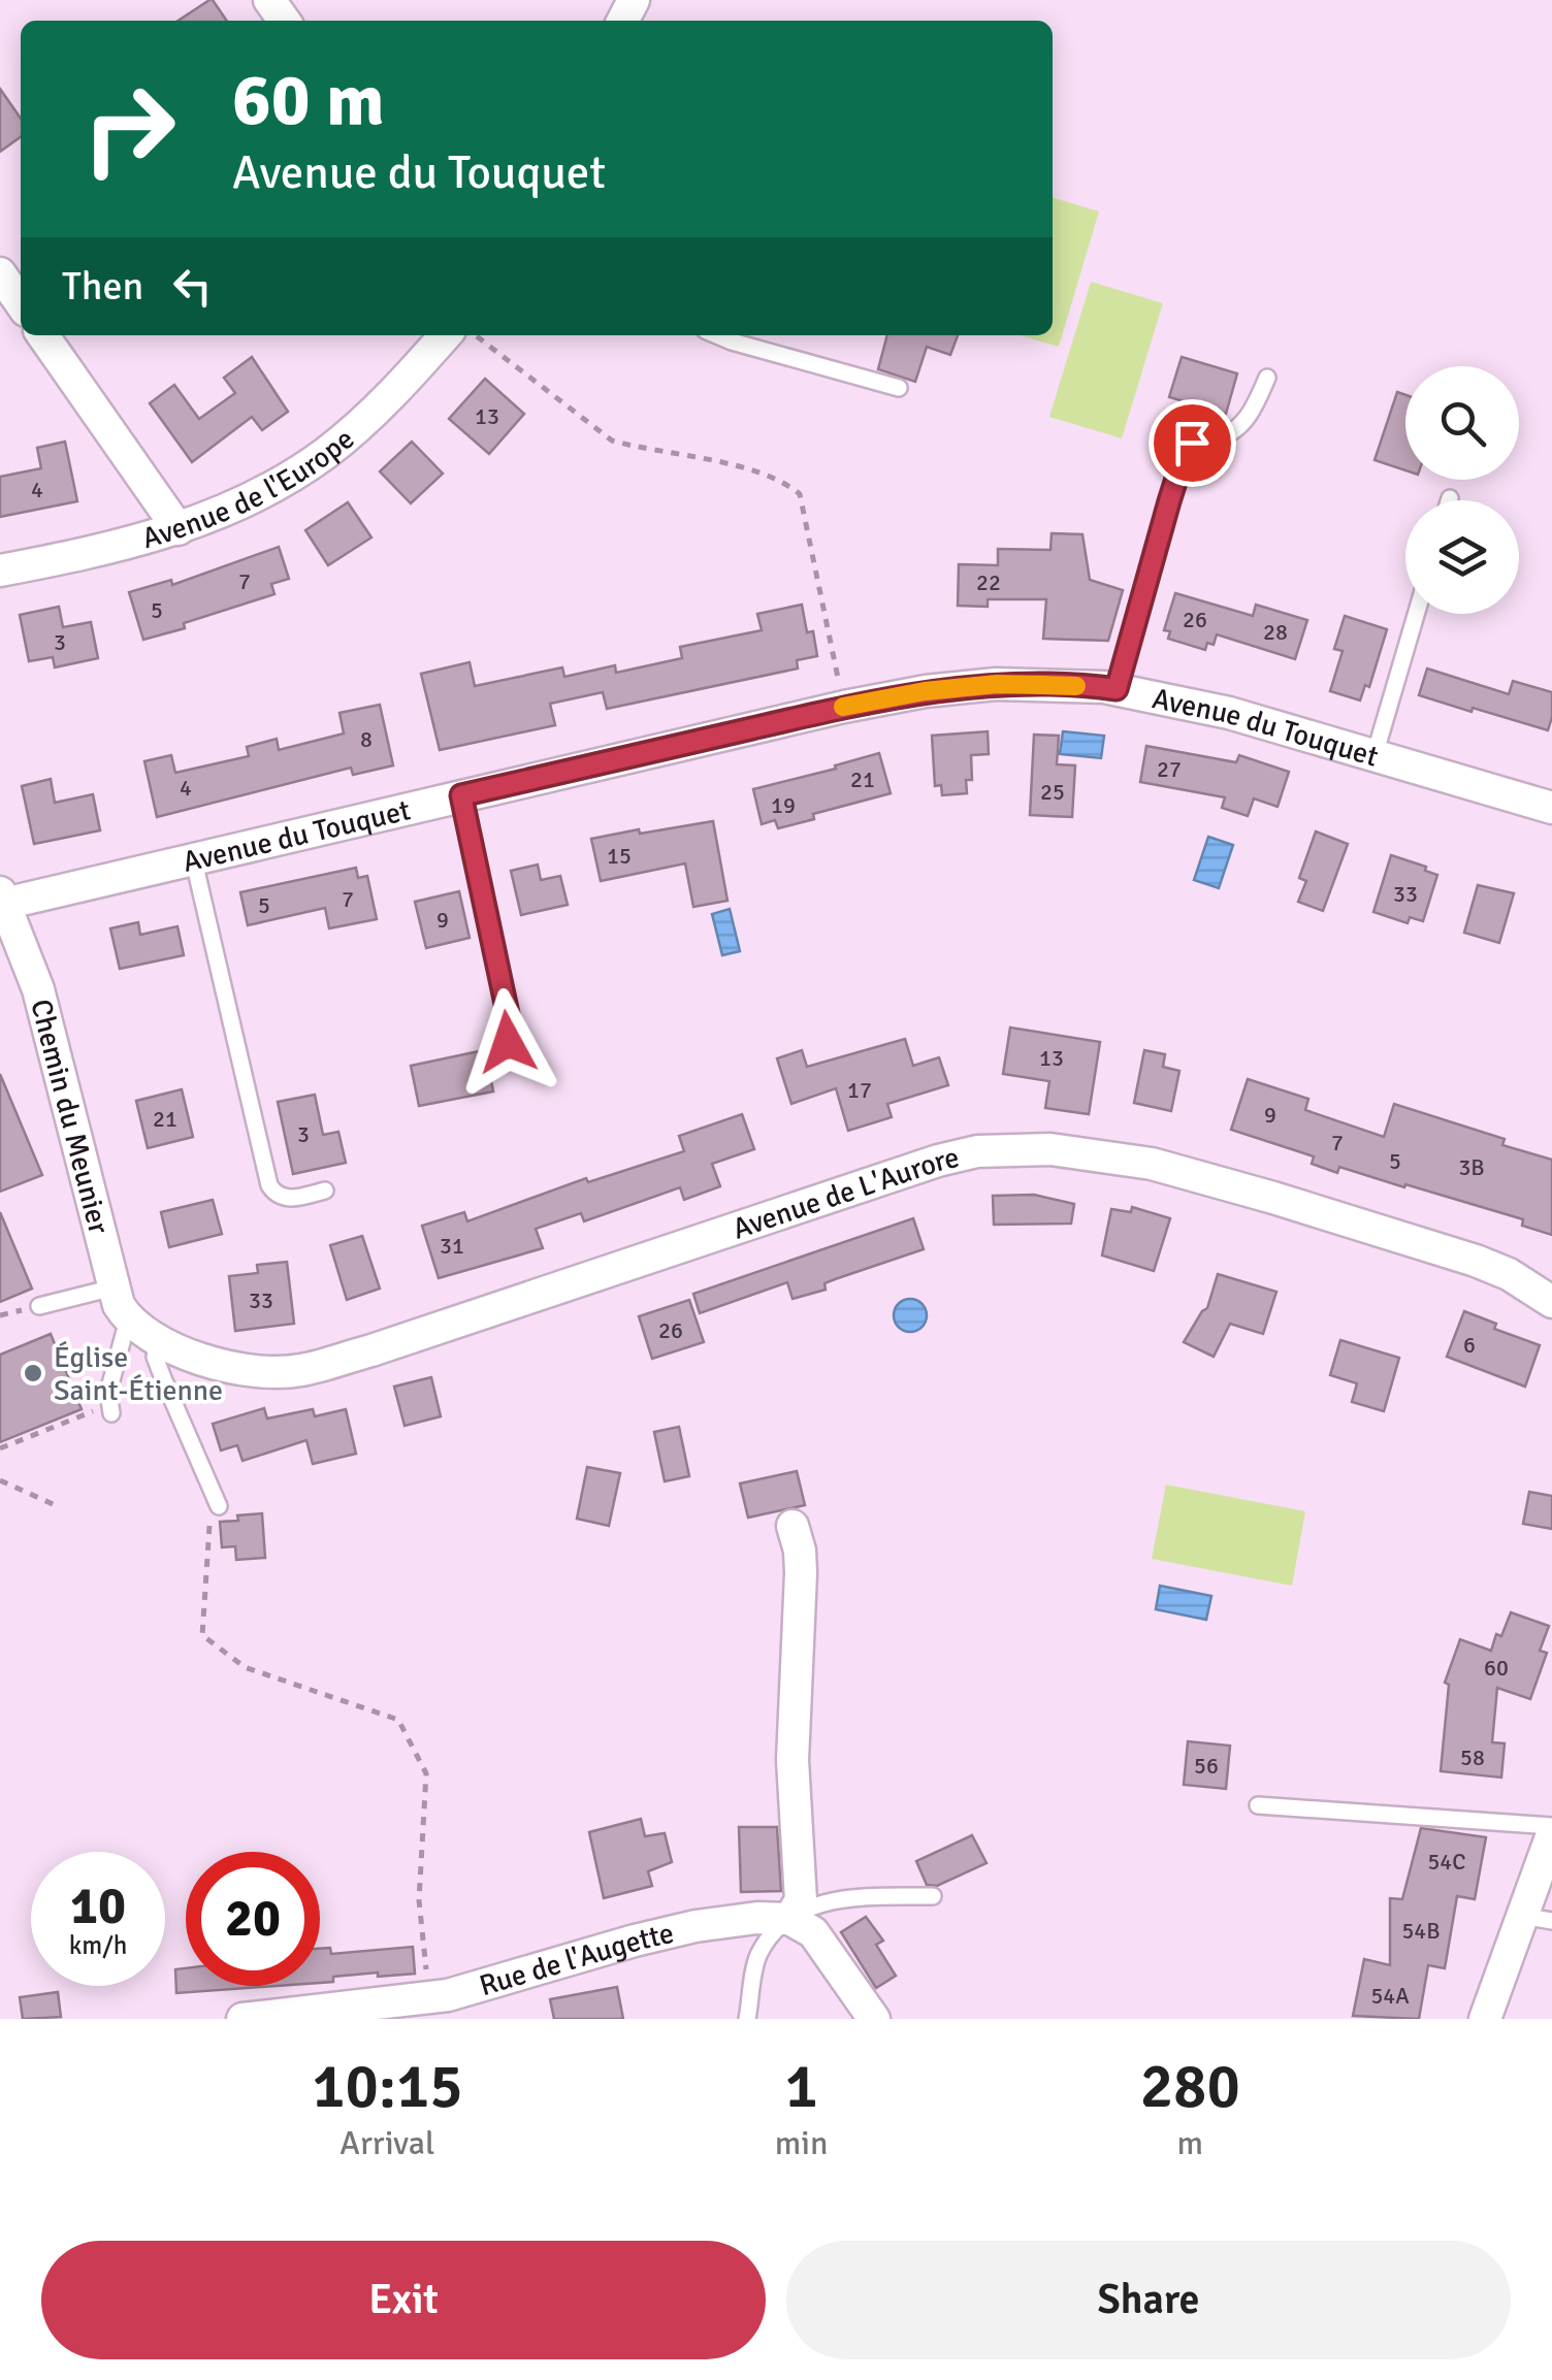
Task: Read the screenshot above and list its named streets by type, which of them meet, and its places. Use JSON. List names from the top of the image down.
{
  "streets": {
    "street": [
      "Avenue de l'Europe",
      "Avenue du Touquet",
      "Chemin du Meunier",
      "Avenue de L'Aurore",
      "Rue de l'Augette"
    ]
  },
  "crossings": [
    ["Avenue du Touquet", "Chemin du Meunier"],
    ["Chemin du Meunier", "Avenue de L'Aurore"]
  ],
  "places": ["Église Saint-Étienne"],
  "house_numbers": [
    "13",
    "4",
    "7",
    "22",
    "5",
    "26",
    "28",
    "3",
    "8",
    "27",
    "21",
    "4",
    "25",
    "19",
    "15",
    "33",
    "7",
    "5",
    "9",
    "13",
    "17",
    "9",
    "21",
    "3",
    "7",
    "5",
    "3B",
    "31",
    "33",
    "26",
    "6",
    "60",
    "58",
    "56",
    "54C",
    "54B",
    "54A"
  ],
  "page": {
    "turn": ["60 m", "Avenue du Touquet"],
    "then": "Then",
    "speed": "10 km/h",
    "limit": "20",
    "eta": [
      "10:15",
      "Arrival",
      "1",
      "min",
      "280",
      "m"
    ],
    "buttons": ["Exit", "Share"]
  }
}
